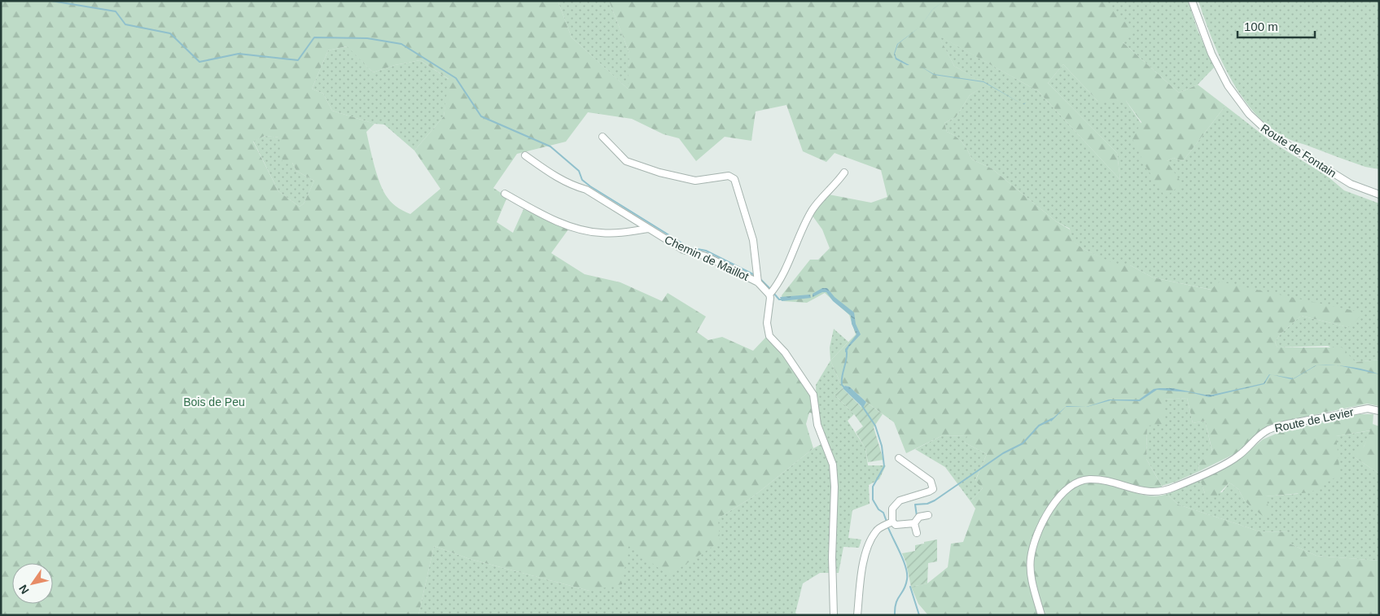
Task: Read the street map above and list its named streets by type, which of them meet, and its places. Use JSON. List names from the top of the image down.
{
  "streets": {
    "street": ["Route de Fontain", "Chemin de Maillot", "Route de Levier"]
  },
  "parks": ["Bois de Peu"],
  "scale_bar": "100 m",
  "north": "bottom left"
}
